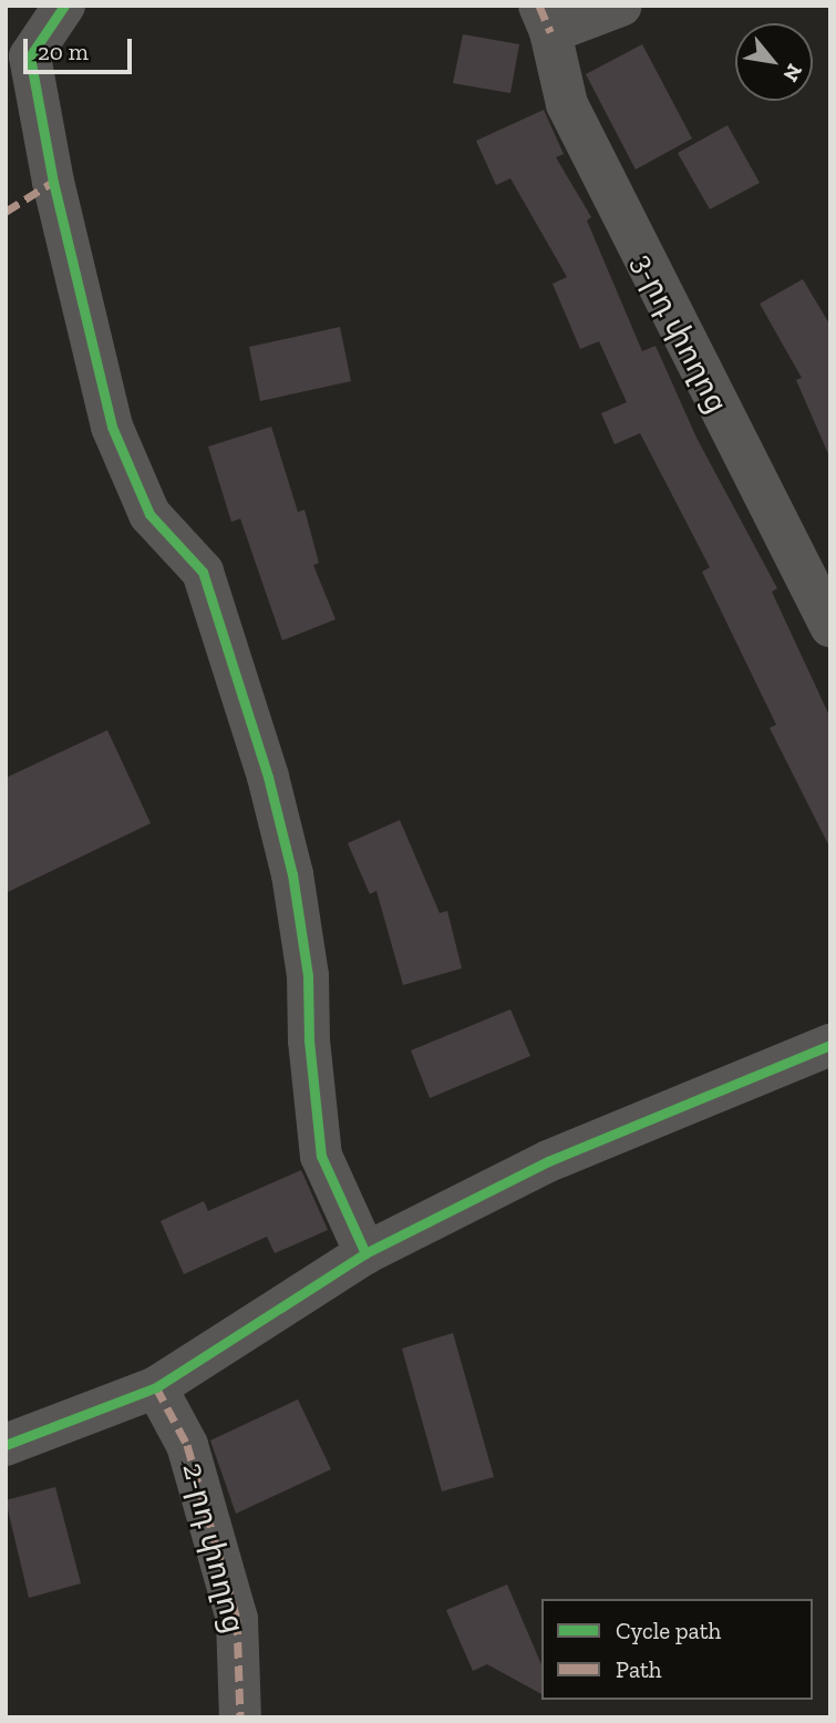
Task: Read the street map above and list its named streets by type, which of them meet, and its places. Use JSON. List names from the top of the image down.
{
  "streets": {
    "street": ["3-րդ փողոց", "2-րդ փողոց"]
  },
  "legend": ["Cycle path", "Path"],
  "scale_bar": "20 m",
  "north": "bottom right"
}
